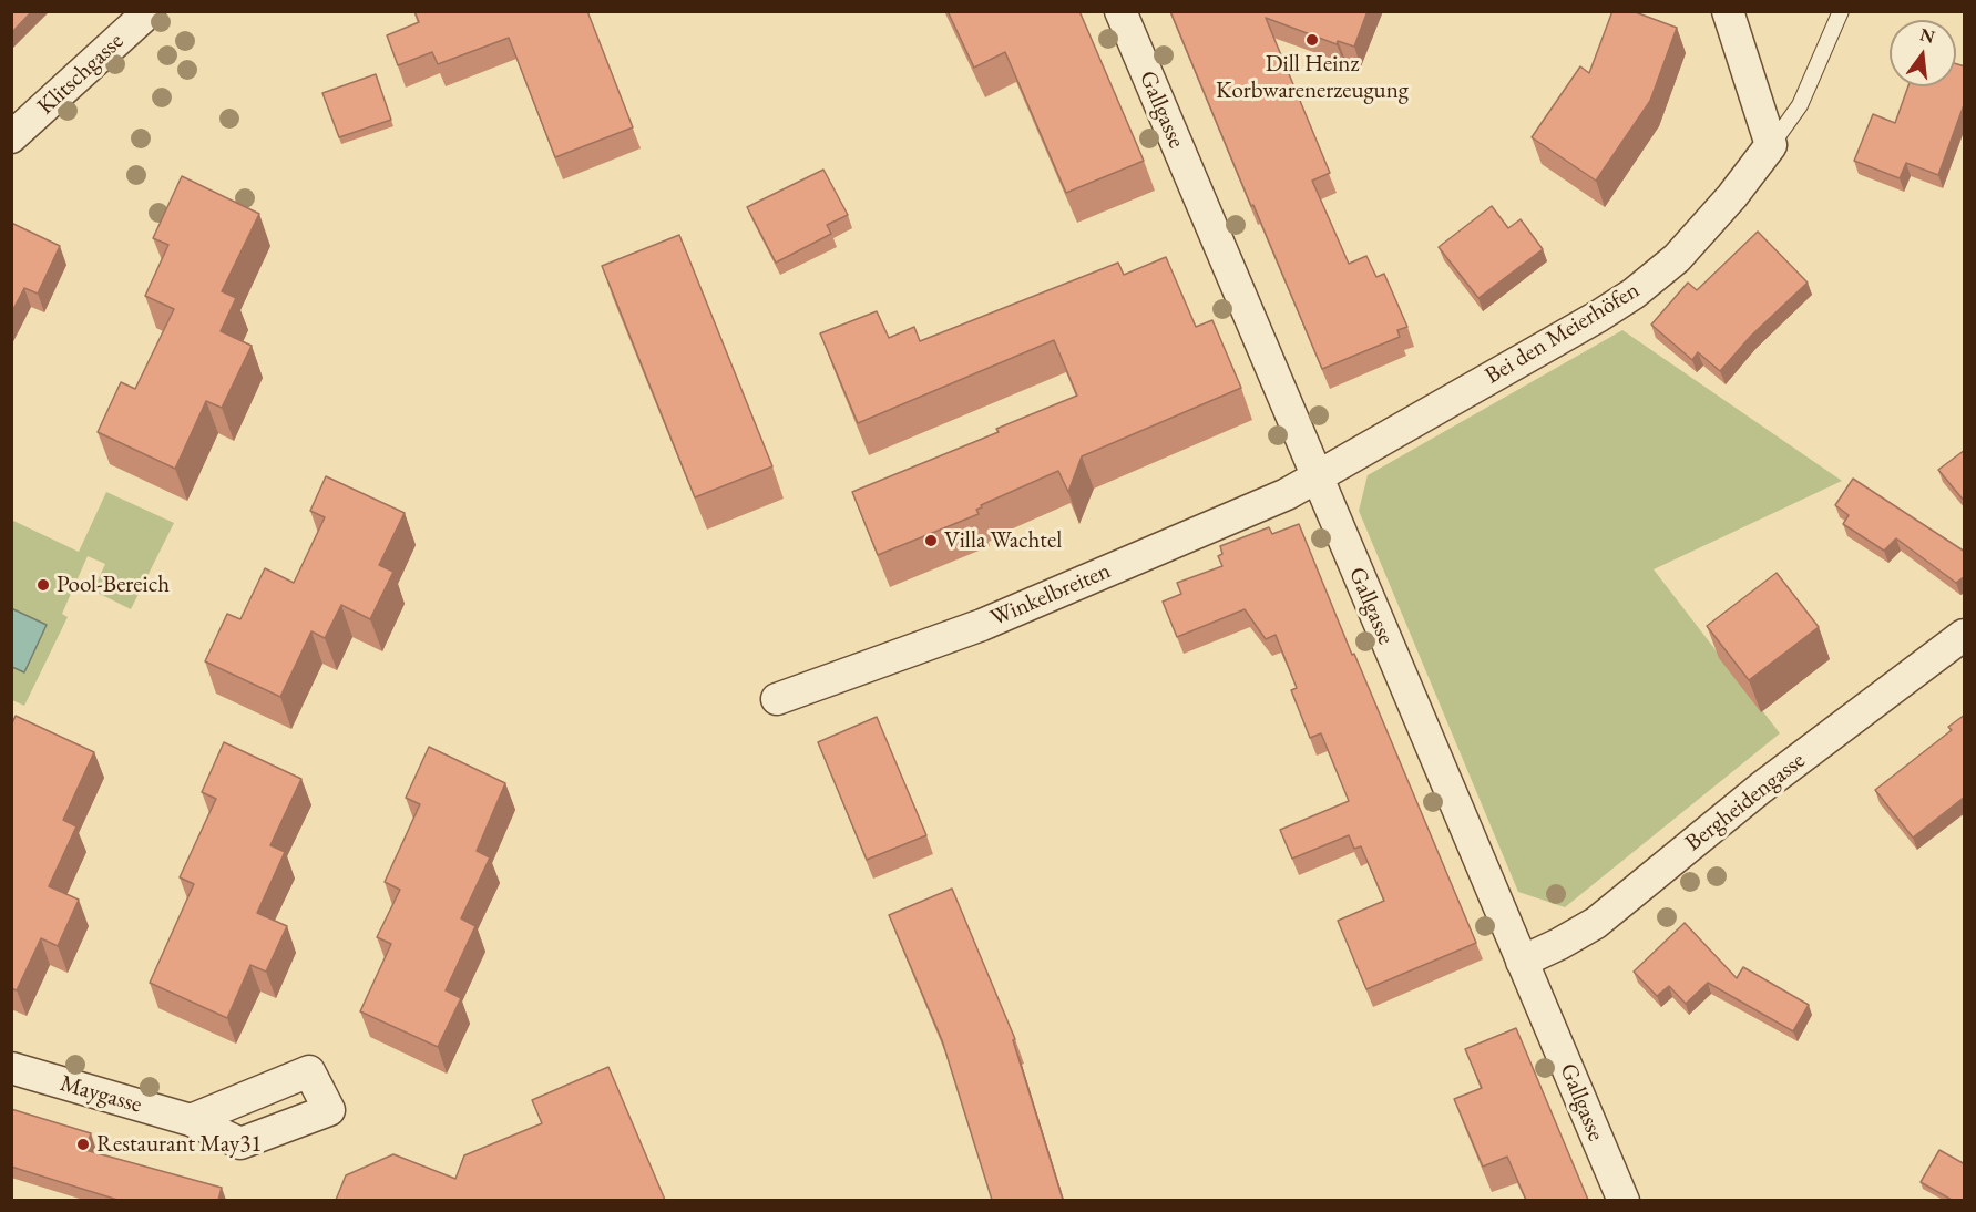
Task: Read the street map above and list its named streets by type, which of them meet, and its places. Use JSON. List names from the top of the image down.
{
  "streets": {
    "street": [
      "Klitschgasse",
      "Gallgasse",
      "Bei den Meierhöfen",
      "Winkelbreiten",
      "Bergheidengasse",
      "Maygasse"
    ]
  },
  "crossings": [
    ["Gallgasse", "Bei den Meierhöfen"],
    ["Gallgasse", "Winkelbreiten"],
    ["Gallgasse", "Bergheidengasse"],
    ["Bei den Meierhöfen", "Winkelbreiten"]
  ],
  "places": [
    "Dill Heinz Korbwarenerzeugung",
    "Villa Wachtel",
    "Pool-Bereich",
    "Restaurant May31"
  ],
  "north": "top"
}
